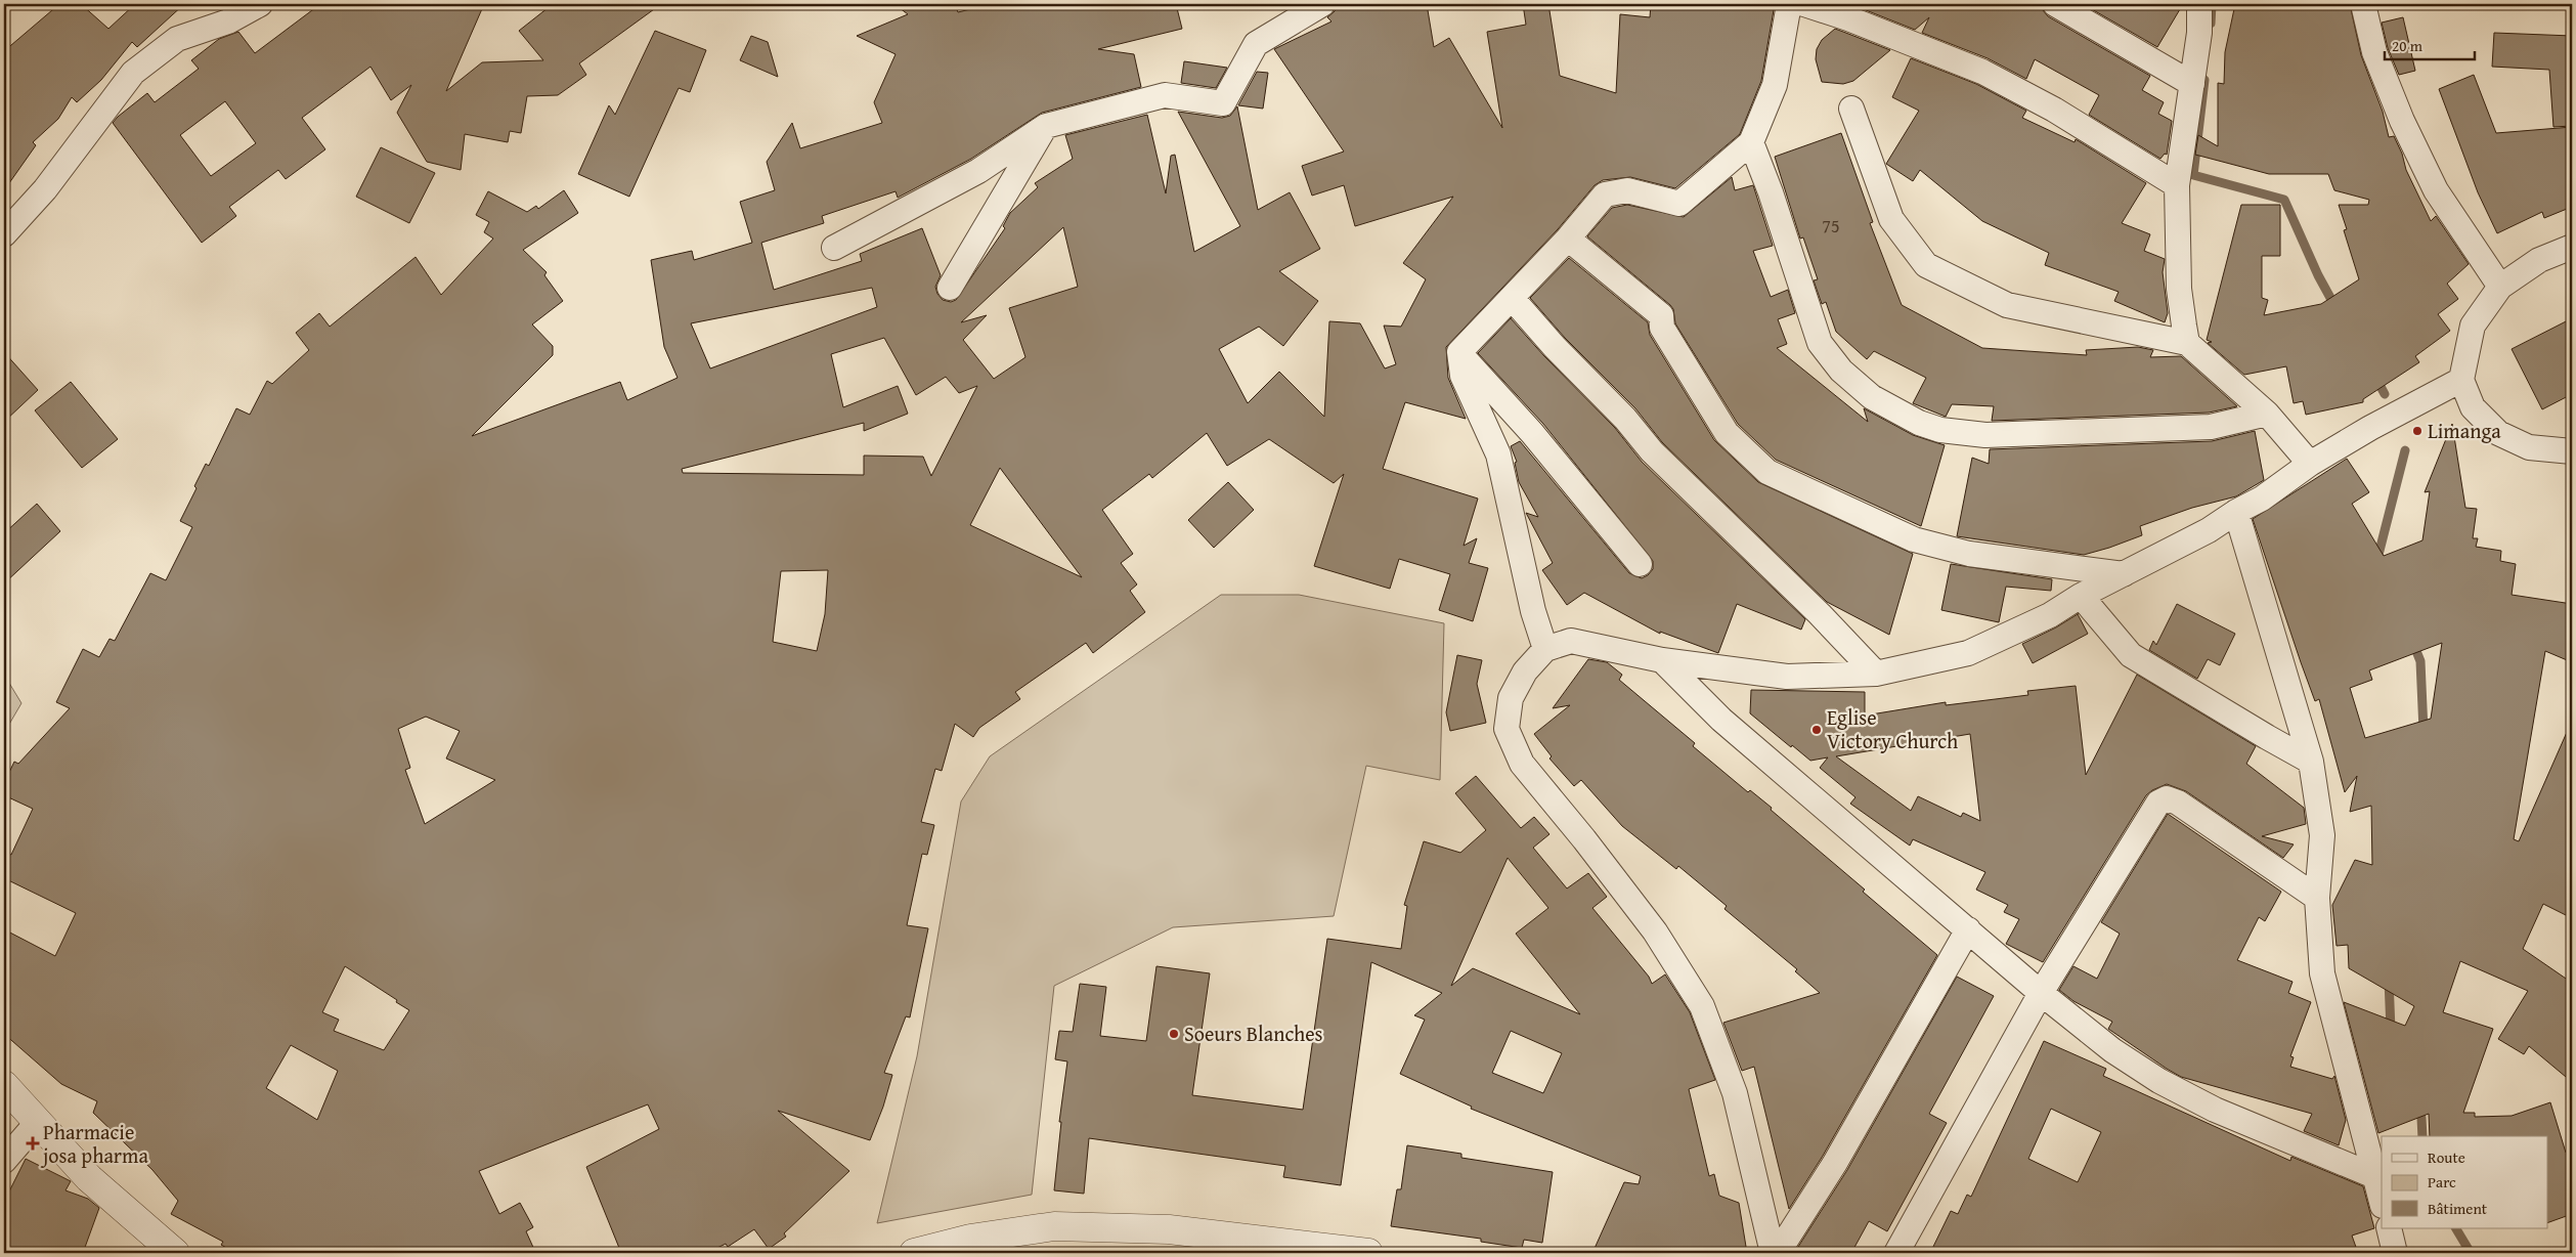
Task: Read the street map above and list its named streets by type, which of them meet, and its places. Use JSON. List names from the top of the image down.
{
  "places": {
    "other": ["Limanga", "Eglise Victory Church", "Soeurs Blanches"],
    "health": ["Pharmacie josa pharma"]
  },
  "house_numbers": ["75"],
  "legend": ["Route", "Parc", "Bâtiment"],
  "scale_bar": "20 m"
}
